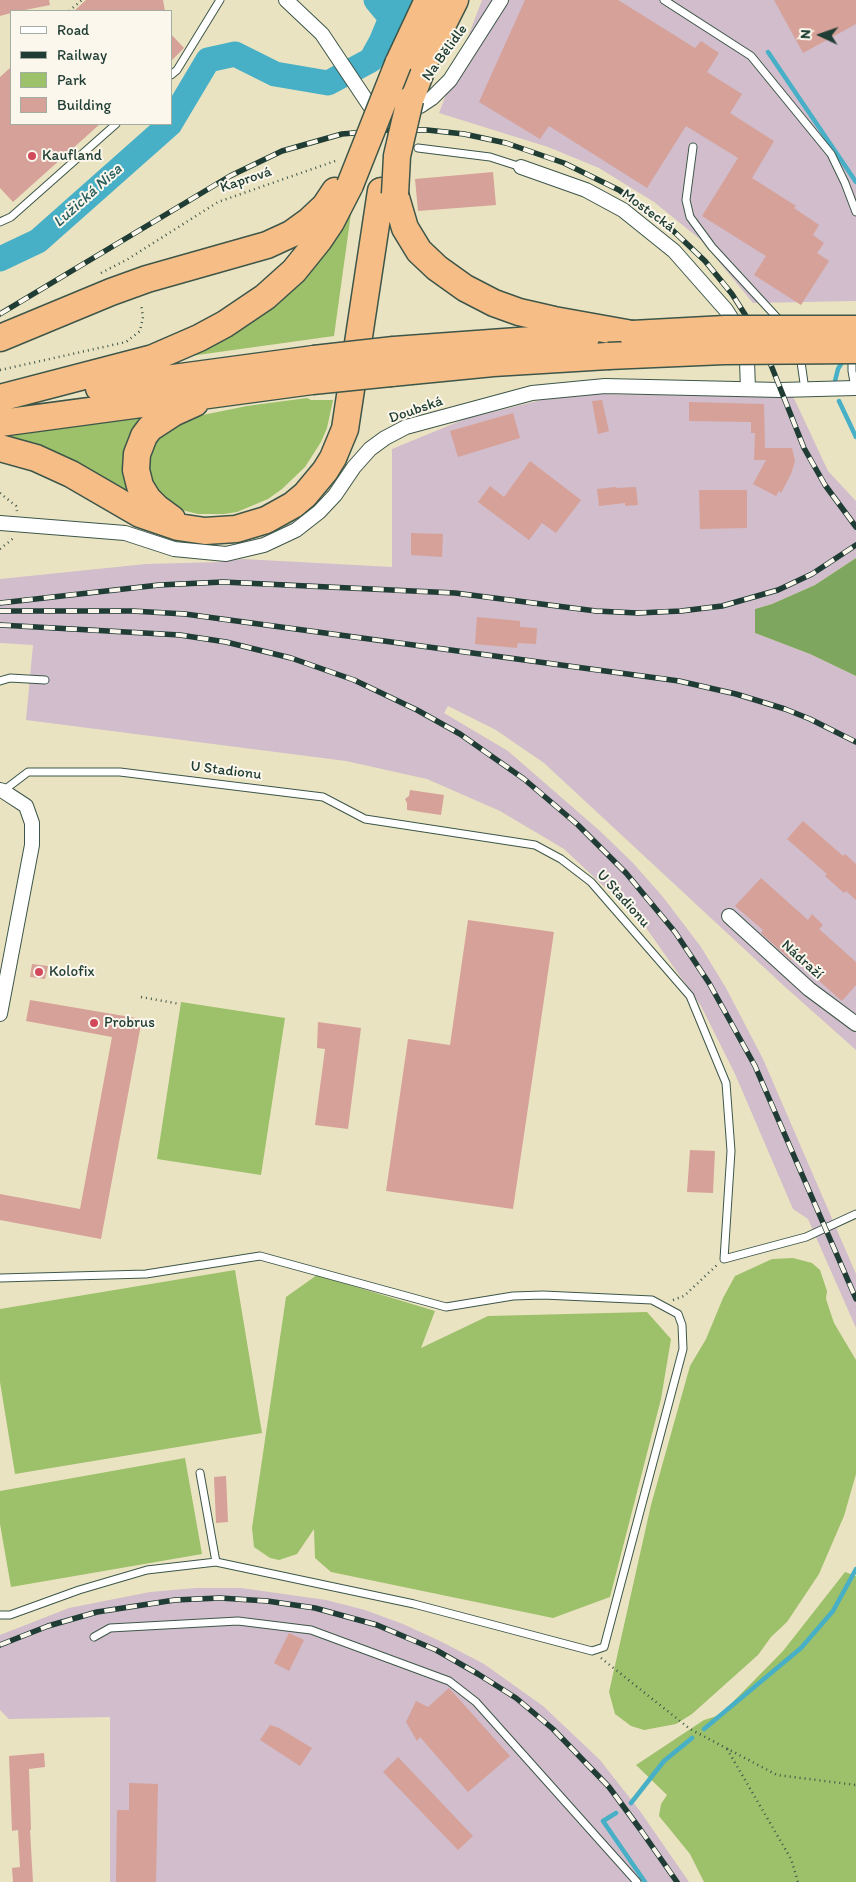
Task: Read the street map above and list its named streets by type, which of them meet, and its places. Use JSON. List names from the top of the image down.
{
  "streets": {
    "street": [
      "Na Bělidle",
      "Mostecká",
      "Doubská",
      "Nádraží"
    ],
    "lane": ["U Stadionu"],
    "path": ["Kaprová"]
  },
  "crossings": [
    ["Mostecká", "Doubská"]
  ],
  "water": ["Lužická Nisa"],
  "places": ["Kaufland", "Kolofix", "Probrus"],
  "legend": [
    "Road",
    "Railway",
    "Park",
    "Building"
  ],
  "north": "left"
}
